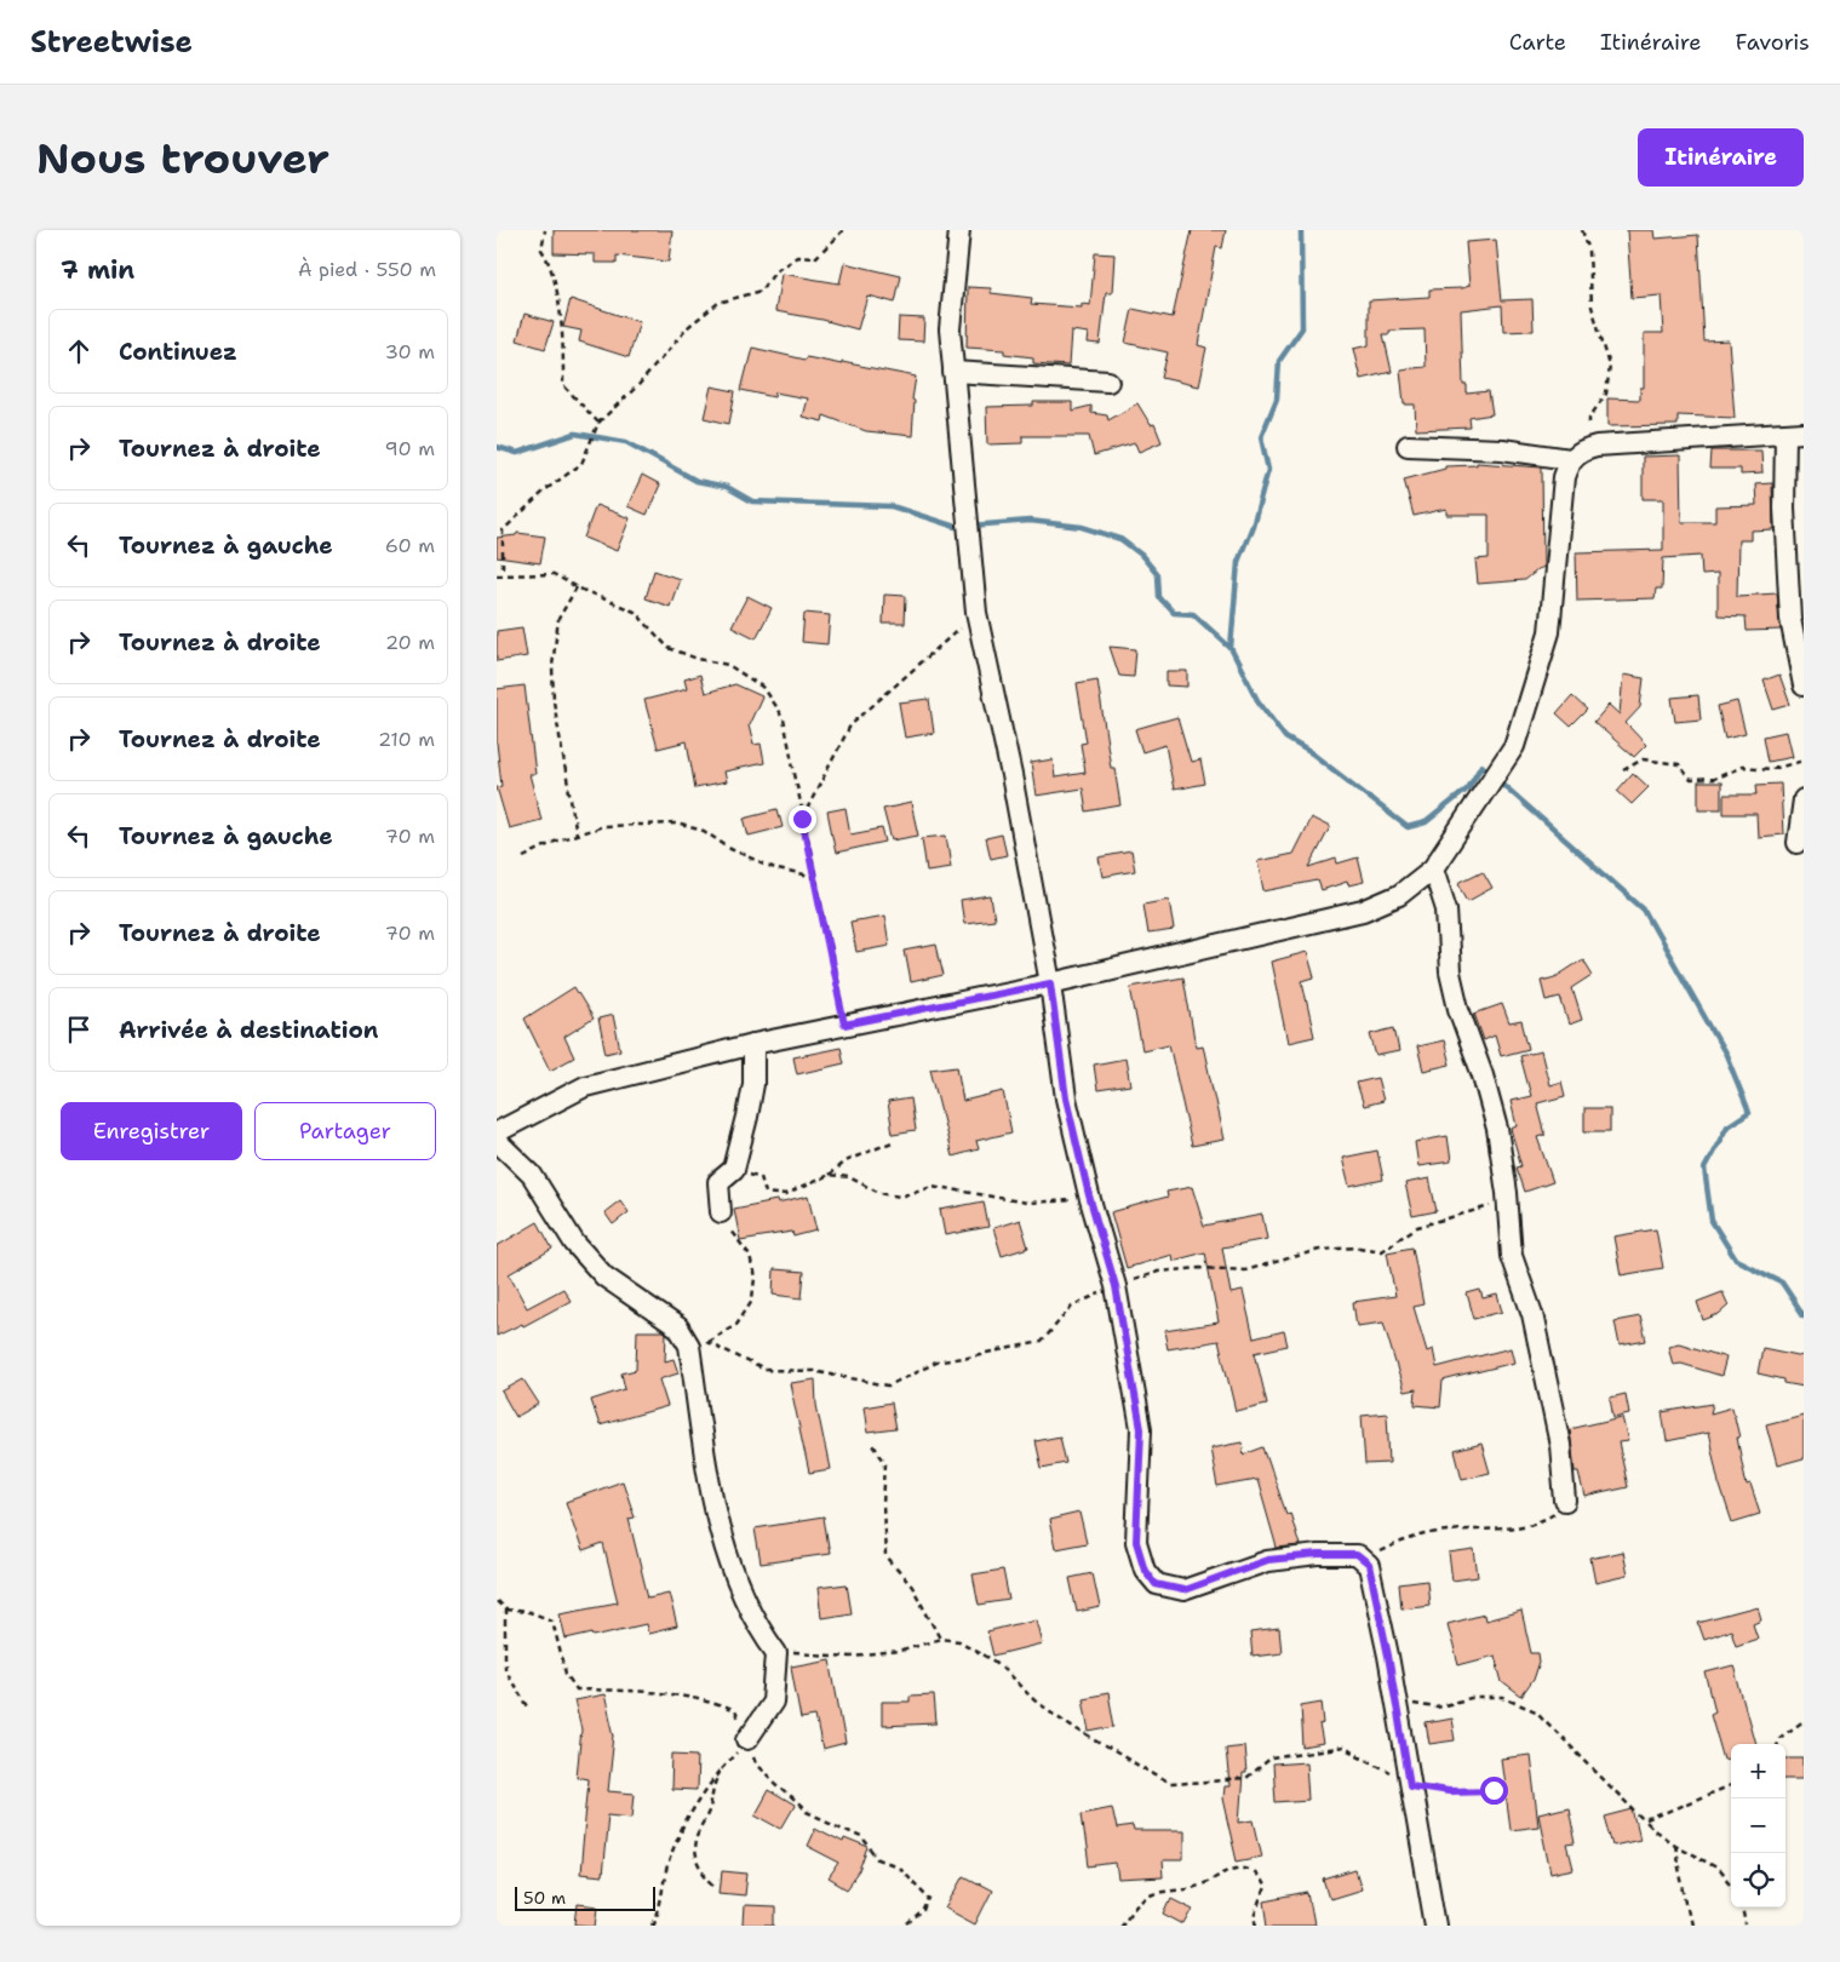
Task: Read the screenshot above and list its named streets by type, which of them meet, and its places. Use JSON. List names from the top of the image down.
{
  "scale_bar": "50 m",
  "page": {
    "header": "Streetwise",
    "nav": ["Carte", "Itinéraire", "Favoris"],
    "buttons": [
      "Itinéraire",
      ["Enregistrer", "Partager"]
    ],
    "title": "Nous trouver",
    "heading": ["7 min", "À pied · 550 m"],
    "list": [
      ["Continuez", "30 m"],
      ["Tournez à droite", "90 m"],
      ["Tournez à gauche", "60 m"],
      ["Tournez à droite", "20 m"],
      ["Tournez à droite", "210 m"],
      ["Tournez à gauche", "70 m"],
      ["Tournez à droite", "70 m"],
      "Arrivée à destination"
    ],
    "map_buttons": ["+", "−"],
    "scale": "50 m"
  }
}
